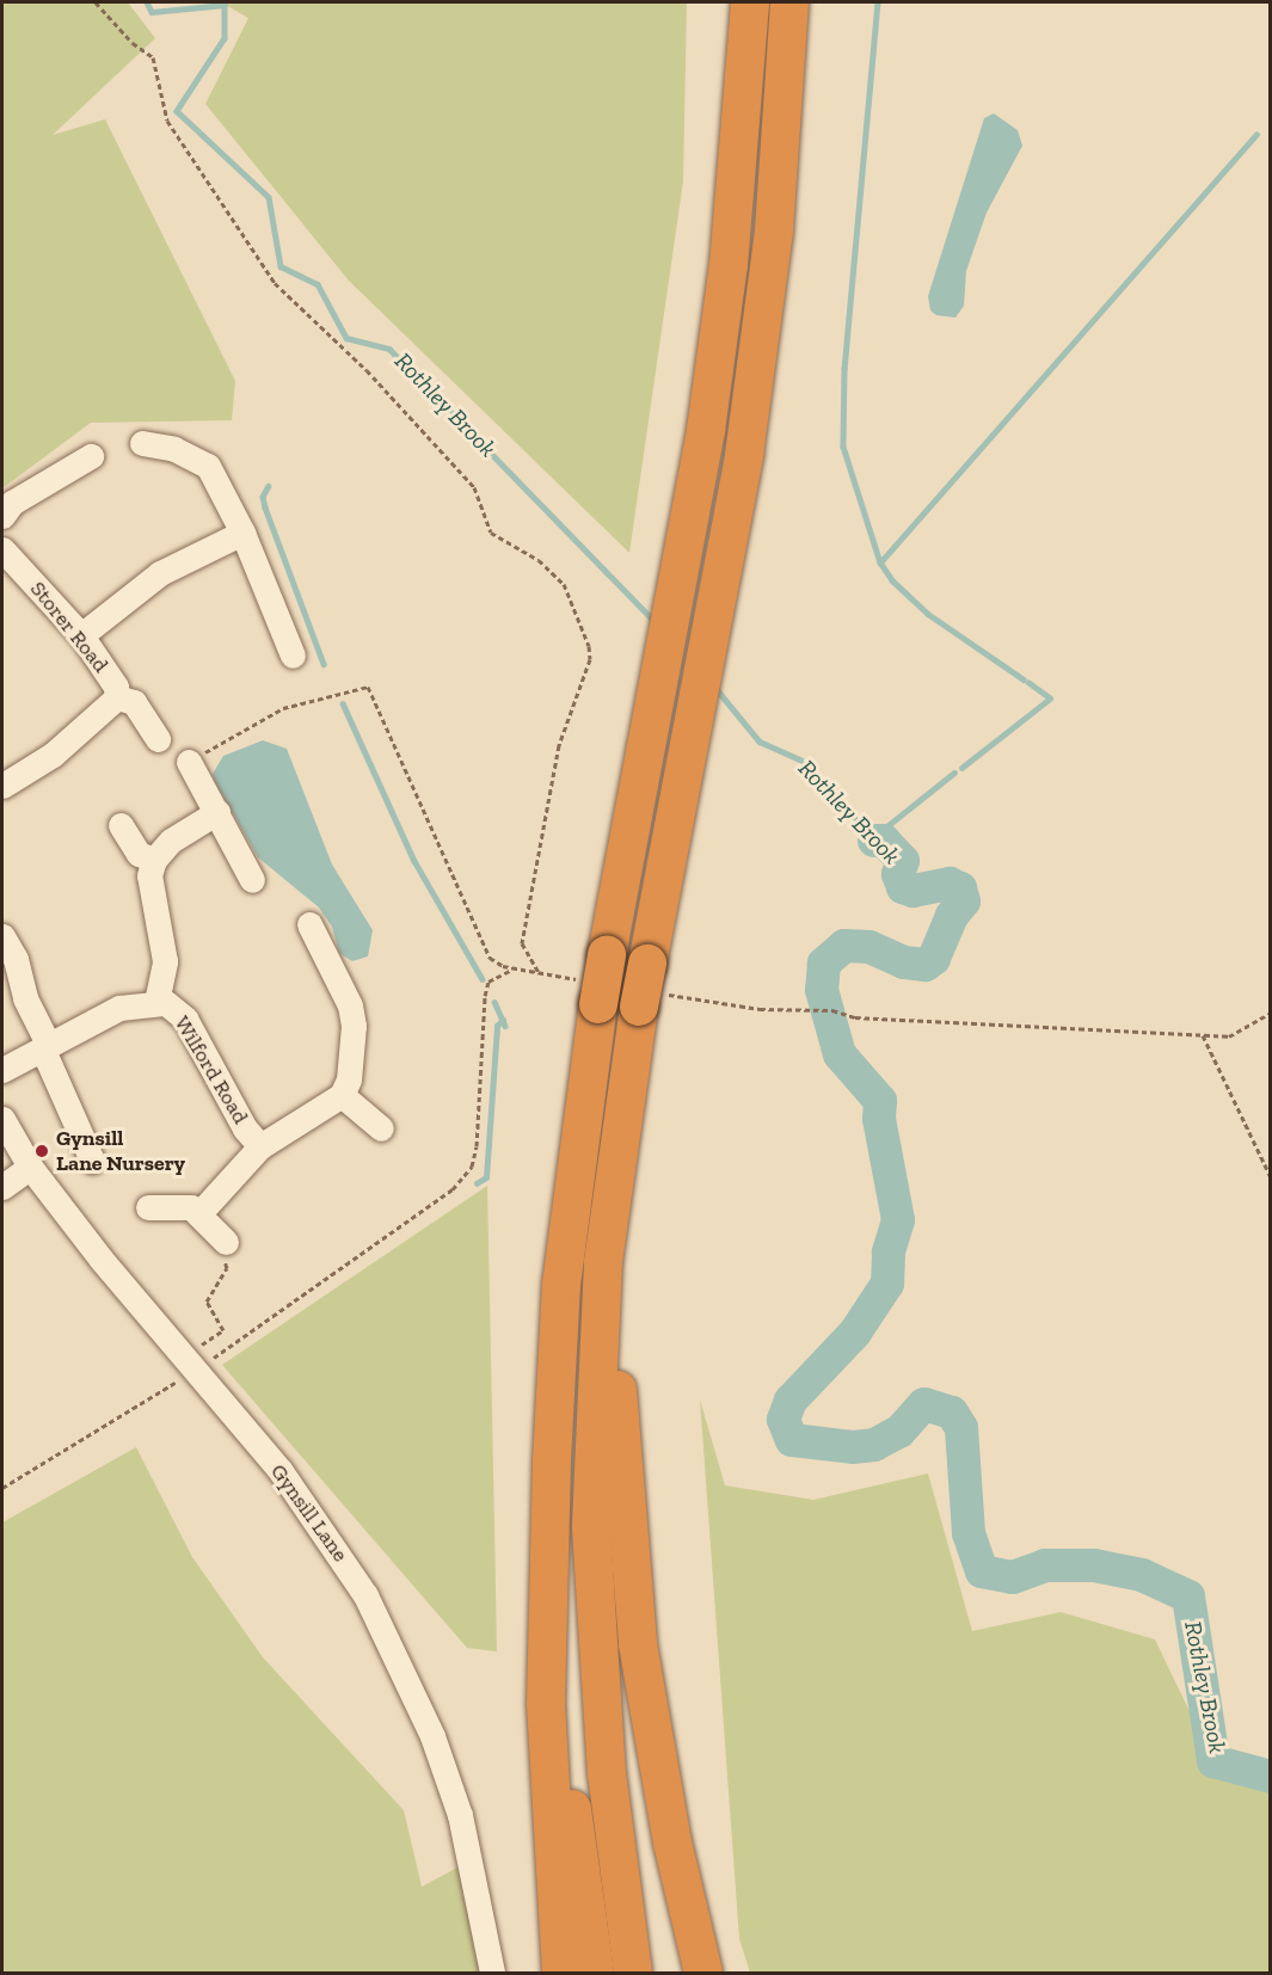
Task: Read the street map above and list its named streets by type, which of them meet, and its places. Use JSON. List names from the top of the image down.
{
  "streets": {
    "street": ["Storer Road", "Wilford Road", "Gynsill Lane"]
  },
  "water": ["Rothley Brook"],
  "places": ["Gynsill Lane Nursery"]
}
